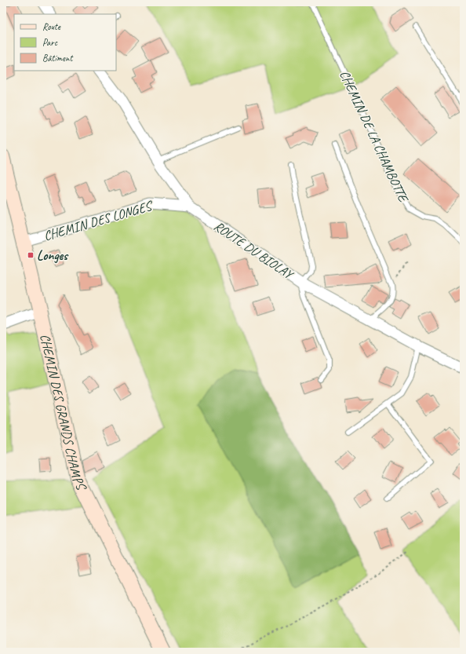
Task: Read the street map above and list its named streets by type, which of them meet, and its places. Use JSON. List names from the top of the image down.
{
  "streets": {
    "street": ["CHEMIN DES LONGES", "ROUTE DU BIOLAY", "CHEMIN DES GRANDS CHAMPS"],
    "lane": ["CHEMIN DE LA CHAMBOTTE"]
  },
  "crossings": [
    ["CHEMIN DES LONGES", "ROUTE DU BIOLAY"],
    ["CHEMIN DES LONGES", "CHEMIN DES GRANDS CHAMPS"]
  ],
  "places": {
    "transit": ["Longes"]
  },
  "legend": ["Route", "Parc", "Bâtiment"]
}
